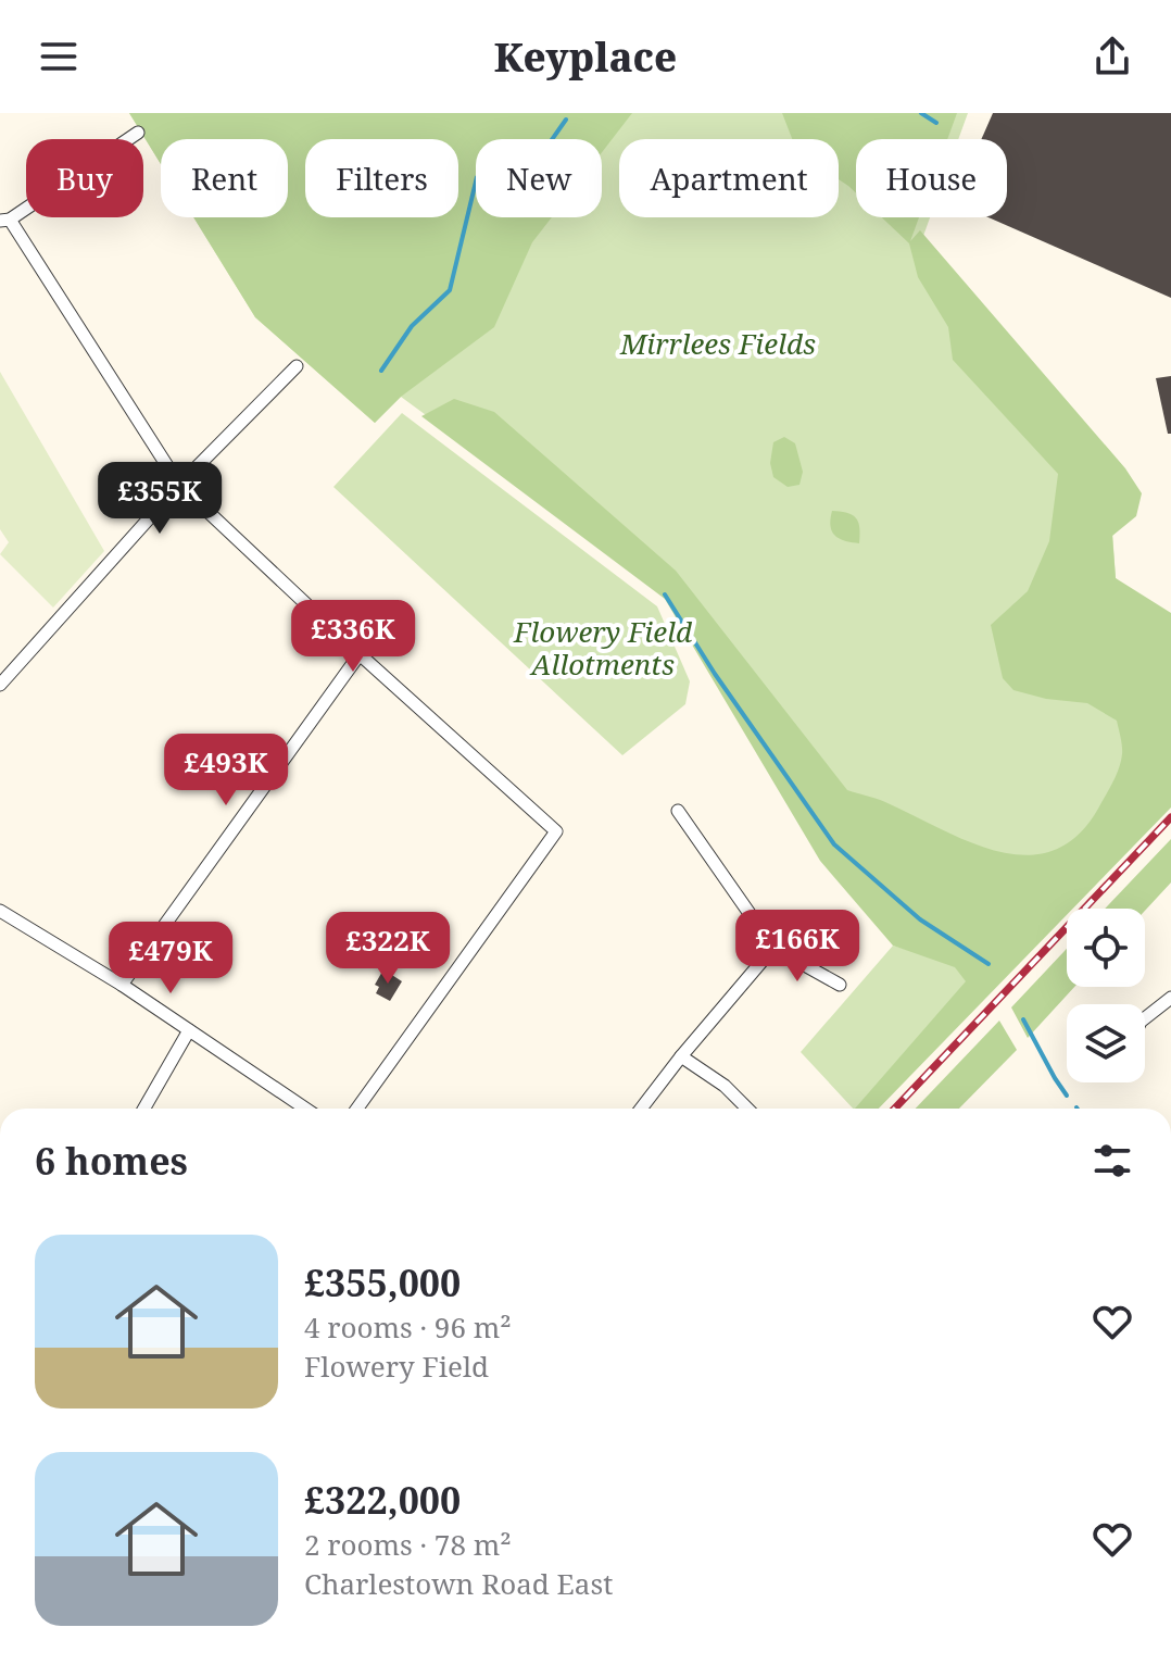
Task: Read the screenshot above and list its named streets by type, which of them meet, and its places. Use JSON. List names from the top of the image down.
{
  "parks": ["Mirrlees Fields", "Flowery Field Allotments"],
  "page": {
    "header": "Keyplace",
    "chip": [
      "Buy",
      "Rent",
      "Filters",
      "New",
      "Apartment",
      "House"
    ],
    "price": [
      "£355K",
      "£336K",
      "£493K",
      "£166K",
      "£322K",
      "£479K"
    ],
    "heading": "6 homes",
    "list": [
      {
        "name": "£355,000",
        "note": "4 rooms · 96 m² · Flowery Field"
      },
      {
        "name": "£322,000",
        "note": "2 rooms · 78 m² · Charlestown Road East"
      }
    ]
  }
}
